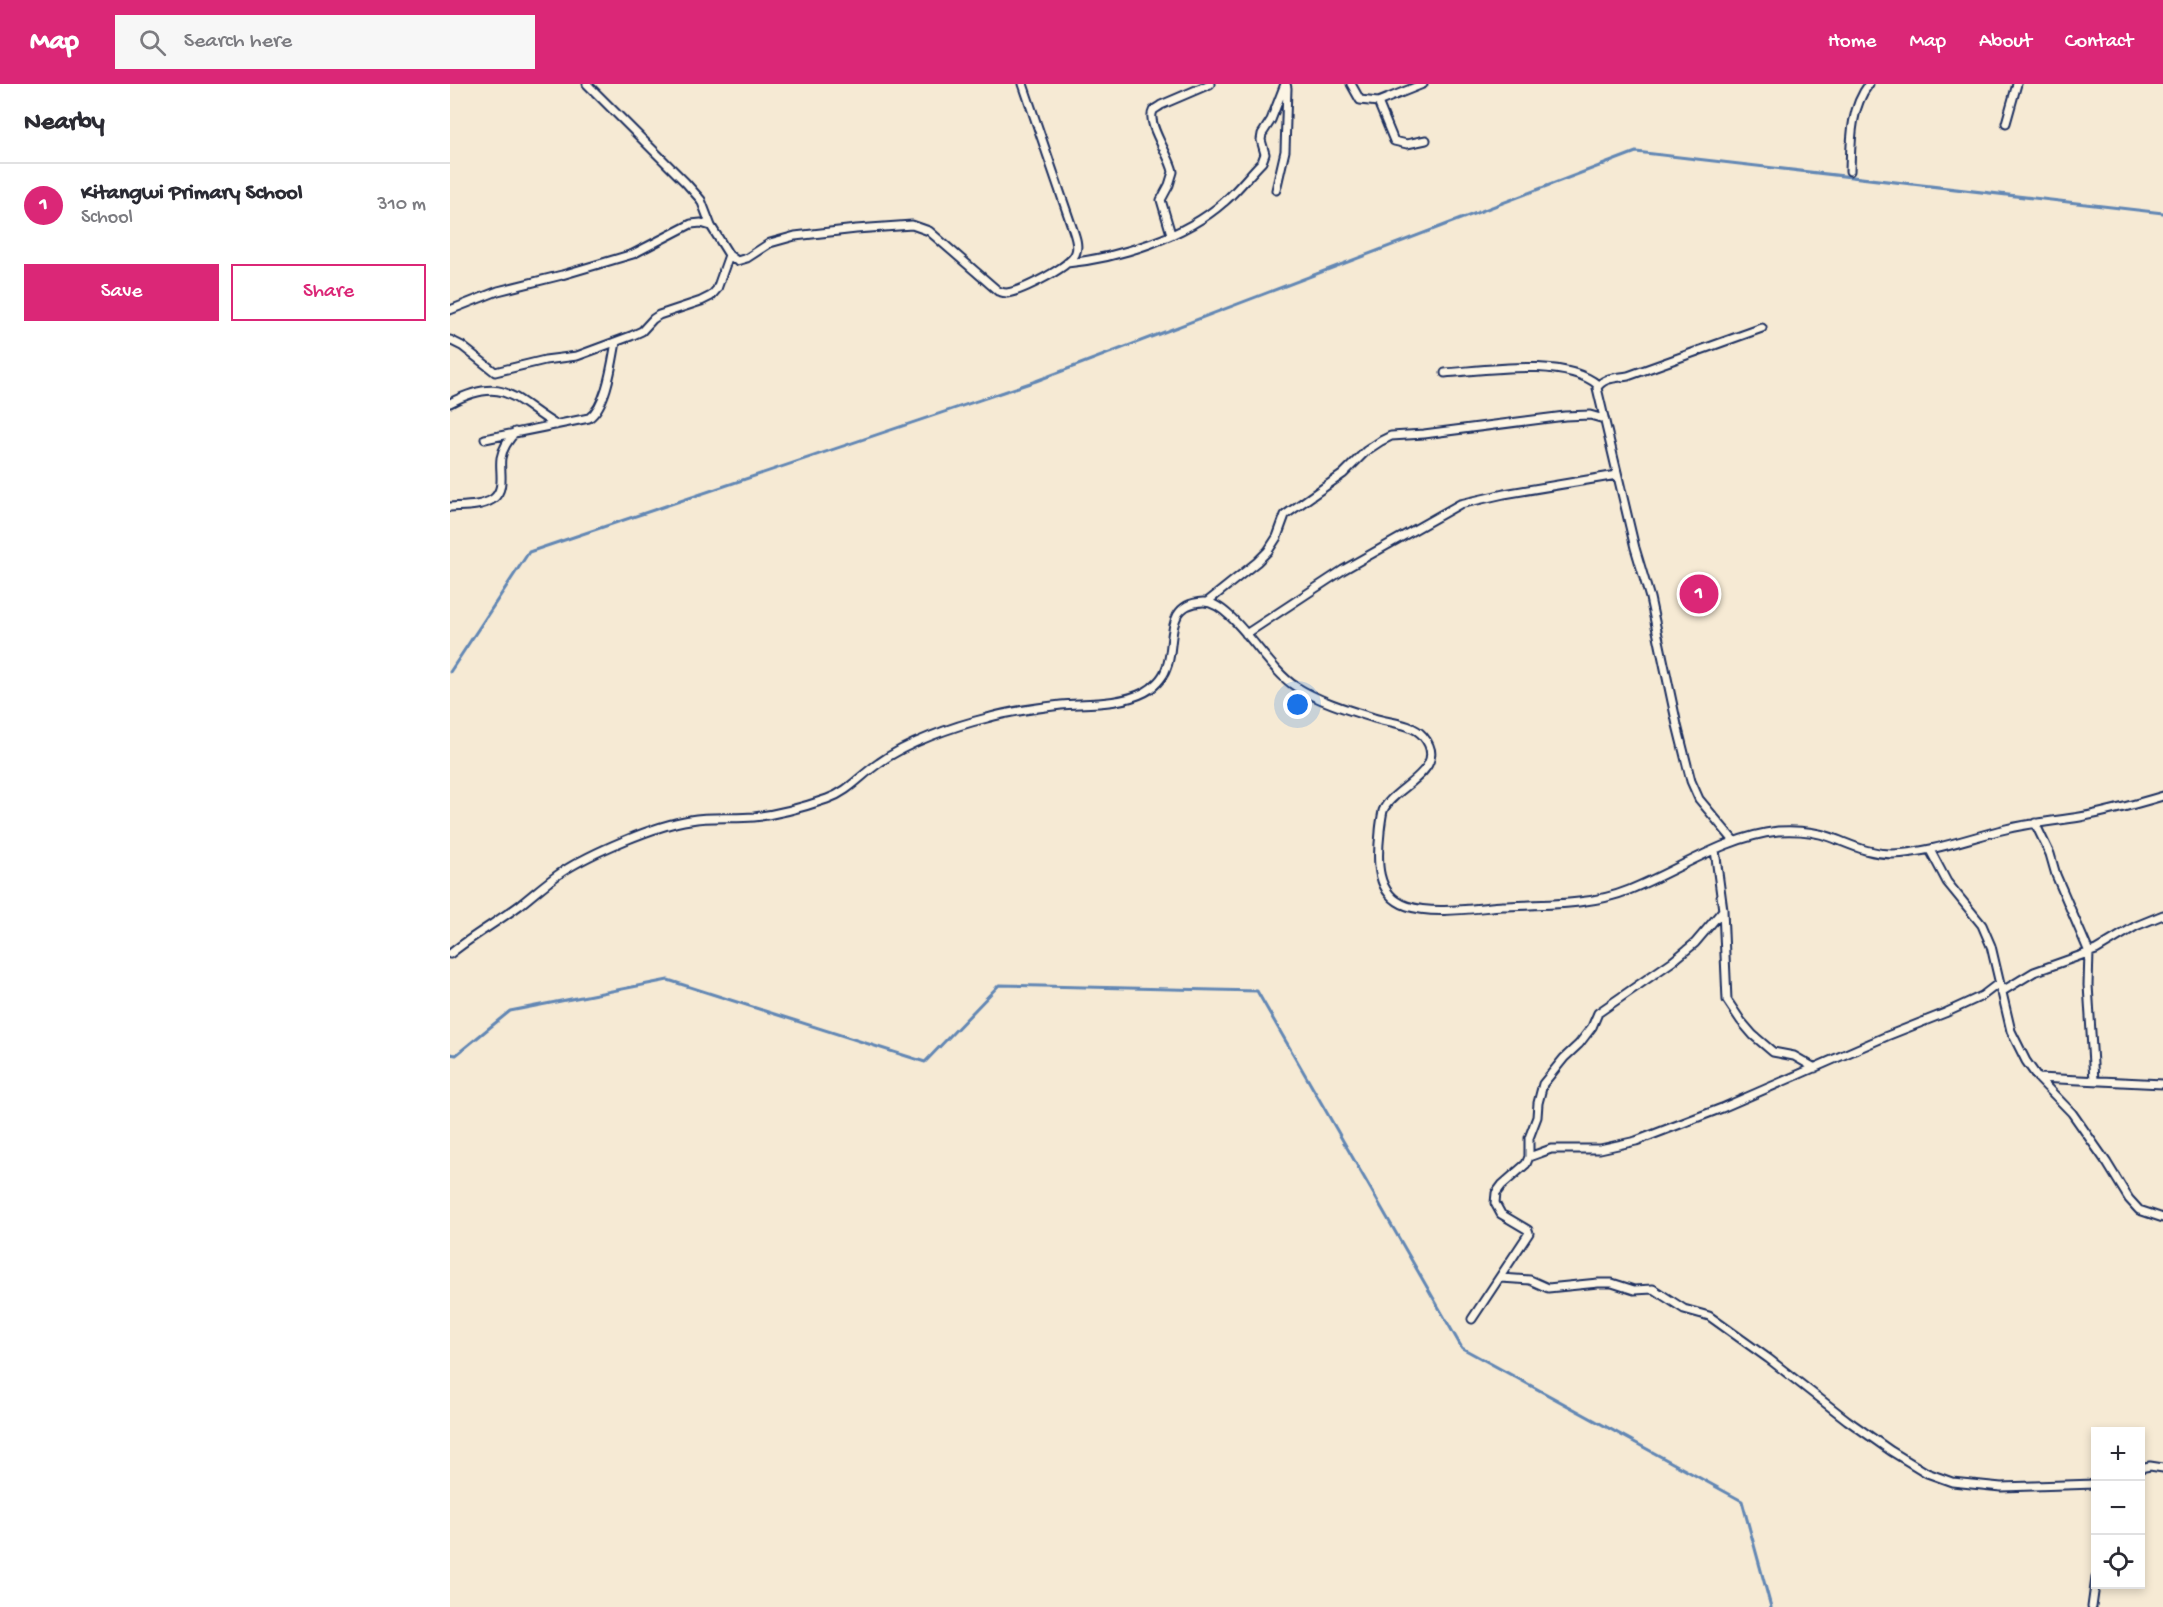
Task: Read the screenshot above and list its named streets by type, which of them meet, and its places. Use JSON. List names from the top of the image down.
{
  "page": {
    "header": "Map",
    "search": "Search here",
    "nav": [
      "Home",
      "Map",
      "About",
      "Contact"
    ],
    "heading": "Nearby",
    "list": [
      {
        "mark": "1",
        "name": "Kitangwi Primary School",
        "note": "School",
        "value": "310 m"
      }
    ],
    "buttons": ["Save", "Share"],
    "pins": "1",
    "map_buttons": ["+", "−"]
  }
}
